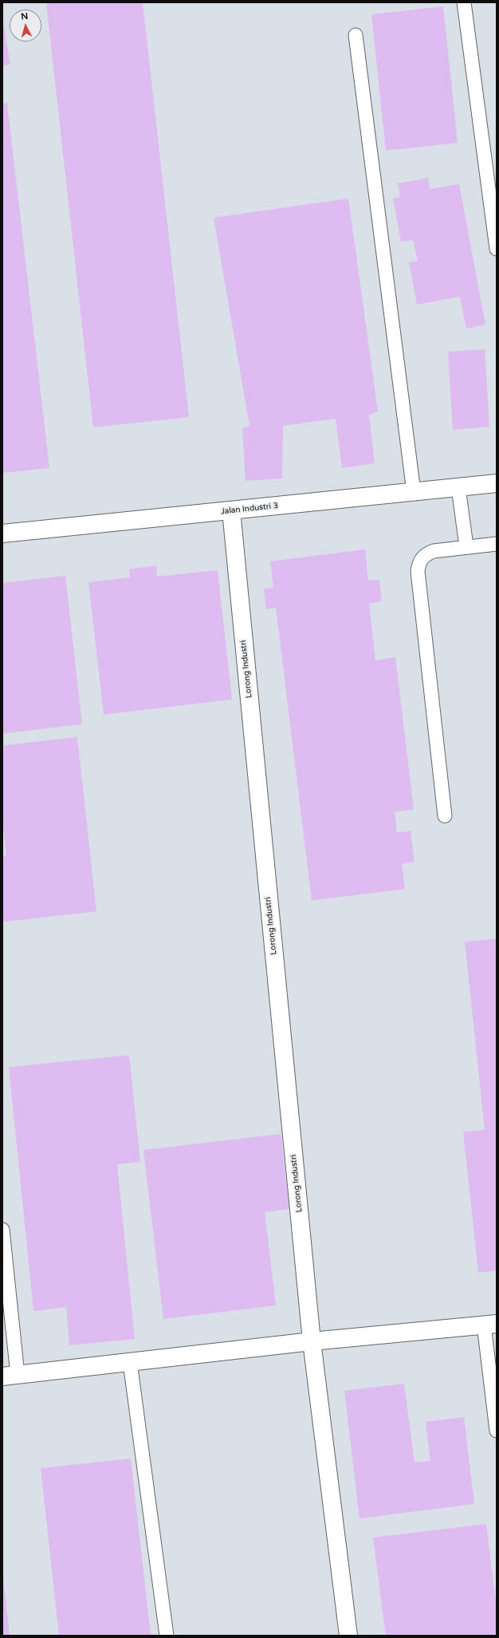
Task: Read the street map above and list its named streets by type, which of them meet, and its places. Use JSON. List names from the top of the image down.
{
  "streets": {
    "street": ["Jalan Industri 3", "Lorong Industri"]
  },
  "crossings": [
    ["Jalan Industri 3", "Lorong Industri"]
  ],
  "north": "top"
}
